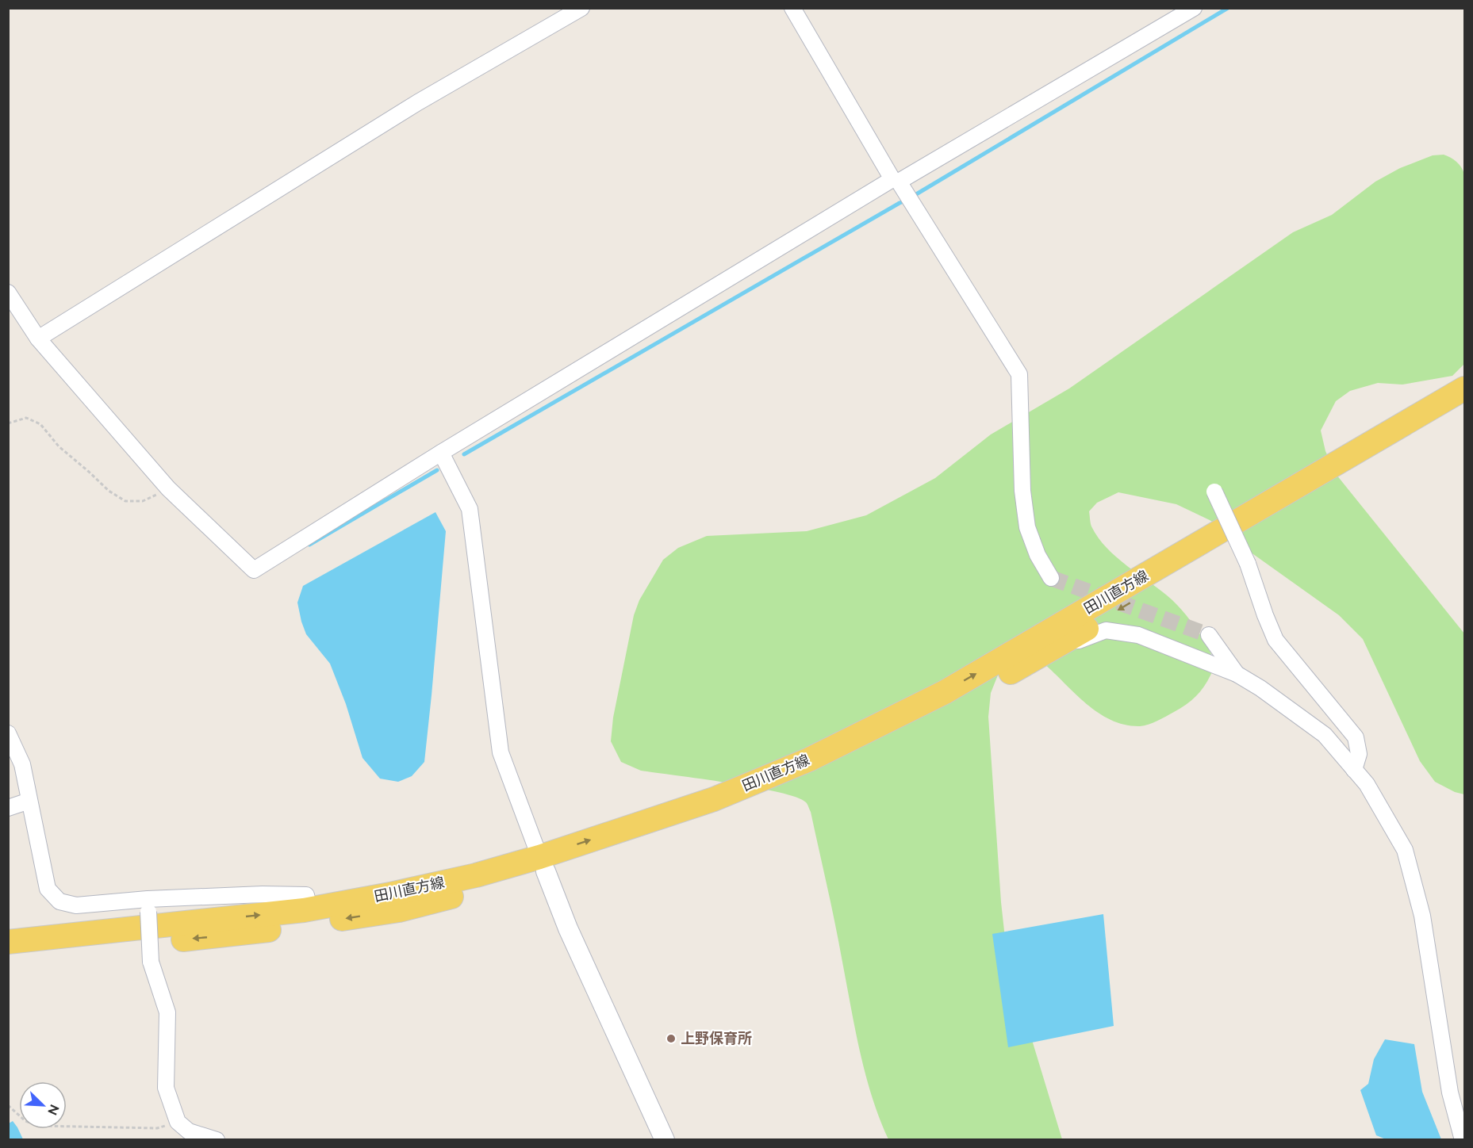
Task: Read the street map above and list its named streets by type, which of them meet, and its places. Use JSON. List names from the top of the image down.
{
  "streets": {
    "main road": ["田川直方線"]
  },
  "places": ["上野保育所"],
  "north": "bottom right"
}
